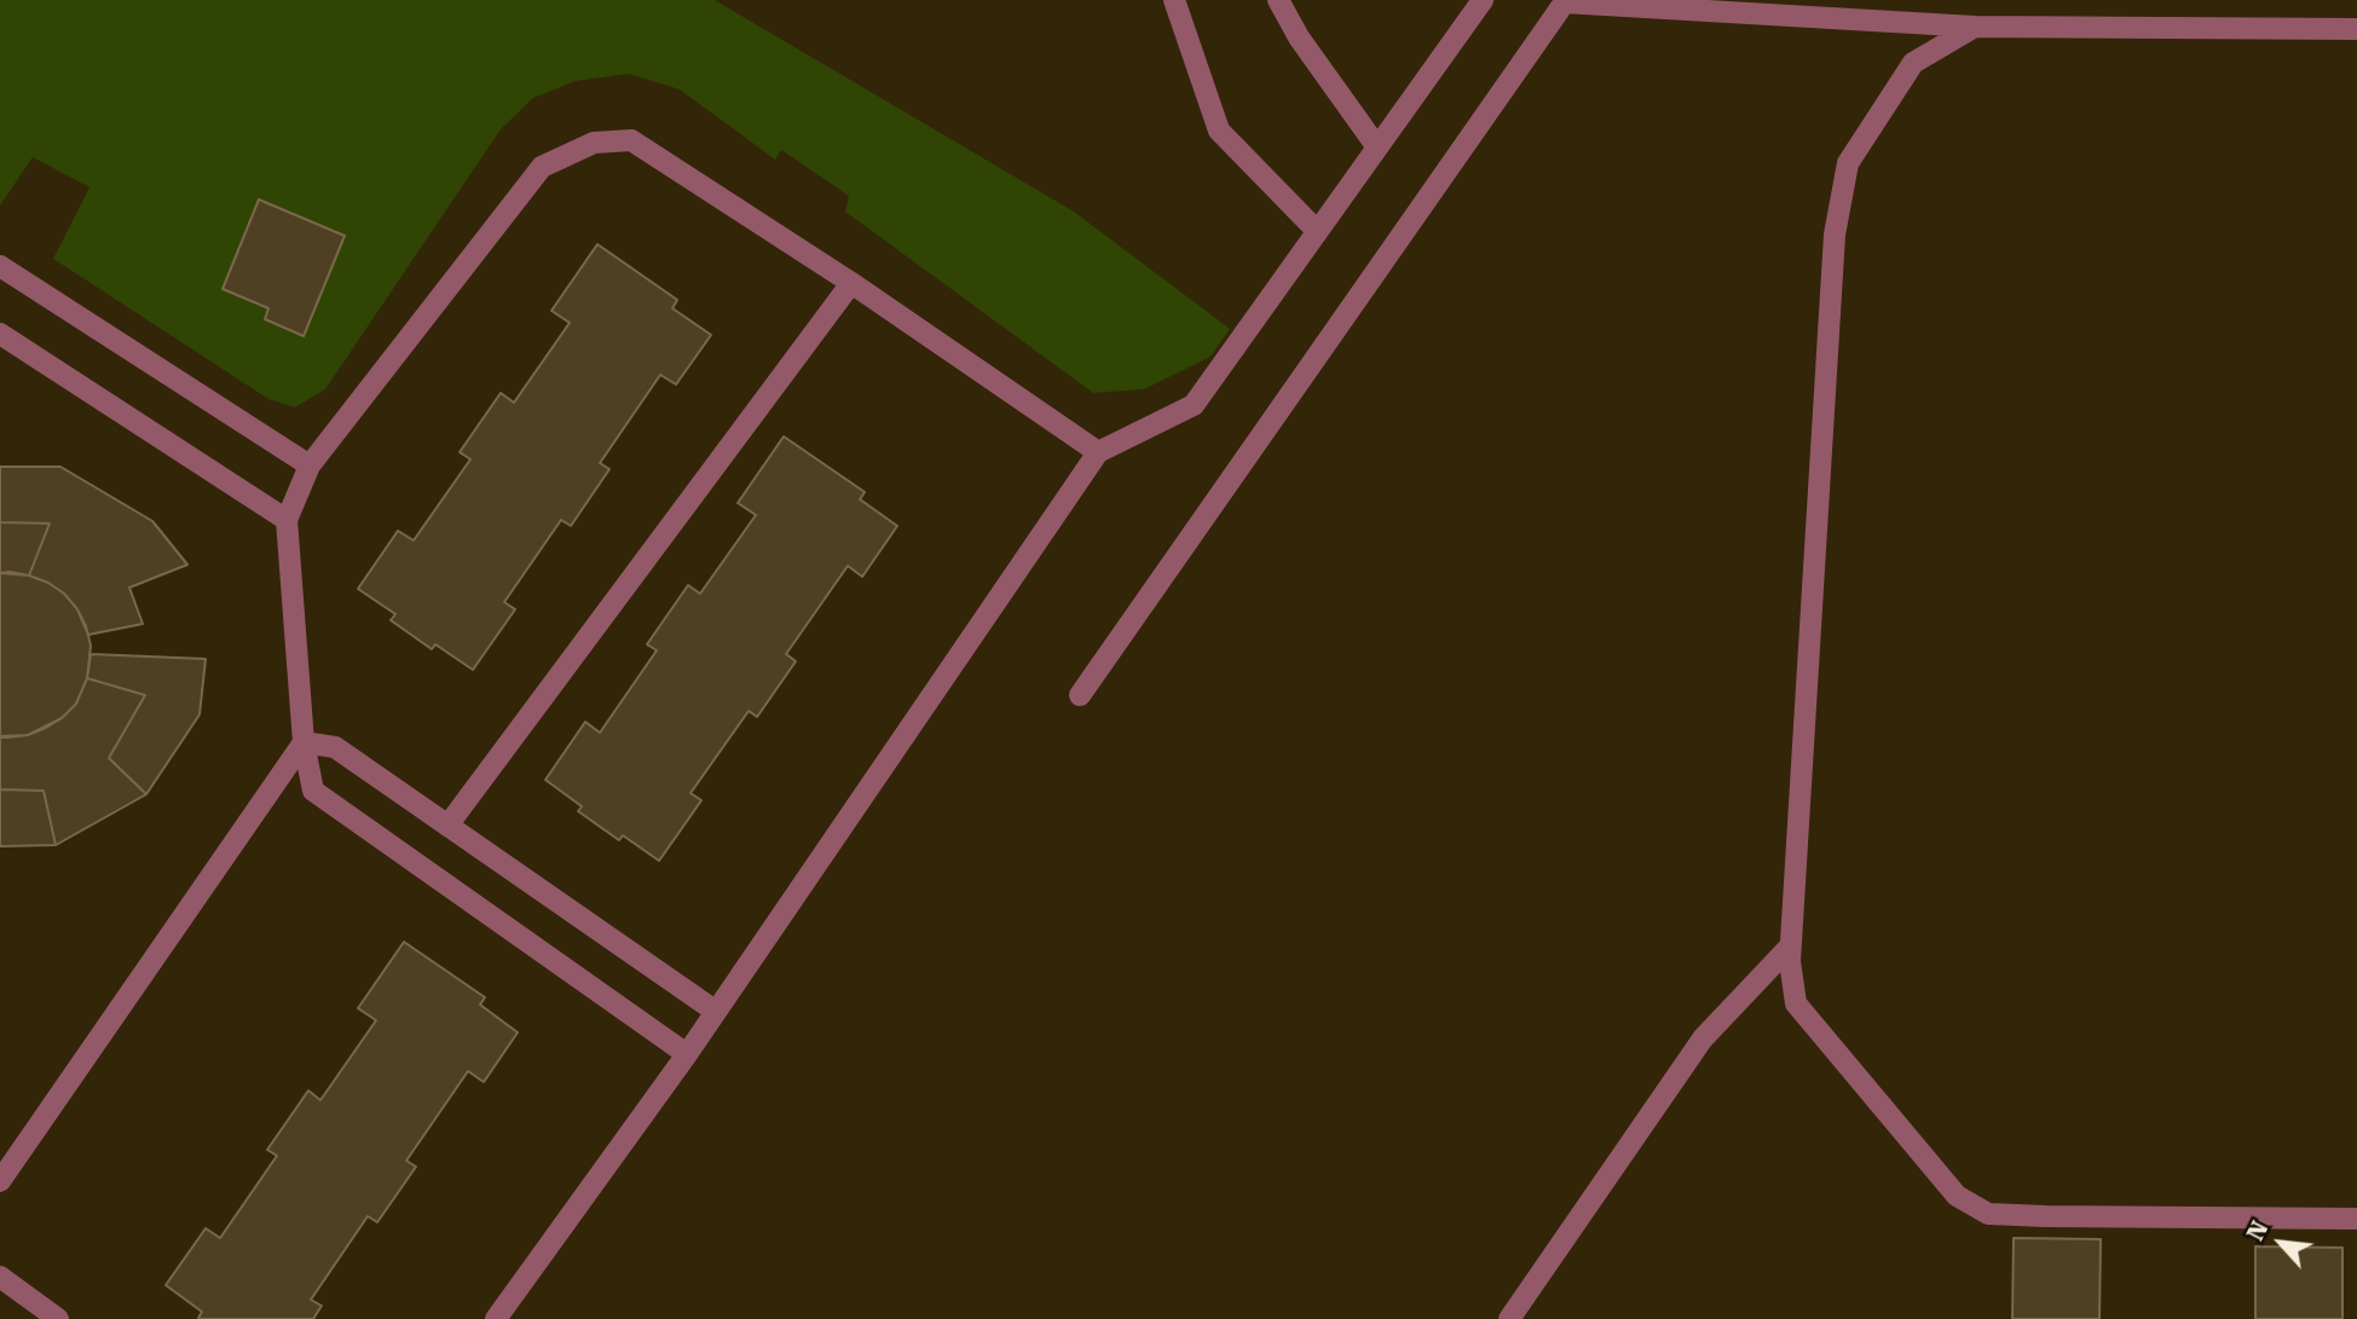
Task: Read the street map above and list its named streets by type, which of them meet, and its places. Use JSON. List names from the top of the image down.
{
  "north": "top left"
}
